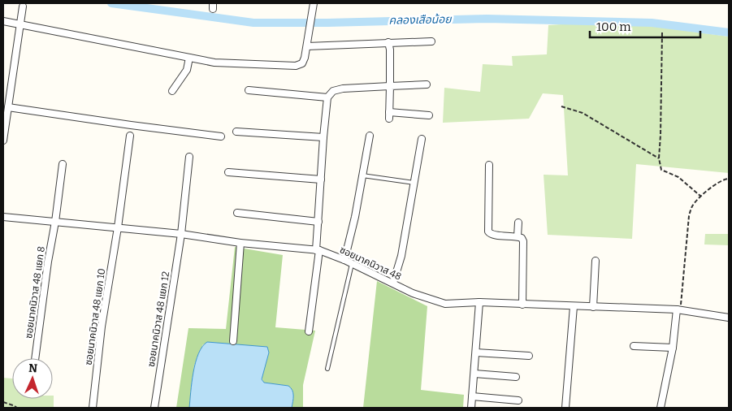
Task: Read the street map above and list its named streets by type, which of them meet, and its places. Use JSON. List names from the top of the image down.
{
  "streets": {
    "street": [
      "ซอยนาคนิวาส 48",
      "ซอยนาคนิวาส 48 แยก 8",
      "ซอยนาคนิวาส 48 แยก 10",
      "ซอยนาคนิวาส 48 แยก 12"
    ]
  },
  "crossings": [
    ["ซอยนาคนิวาส 48", "ซอยนาคนิวาส 48 แยก 8"],
    ["ซอยนาคนิวาส 48", "ซอยนาคนิวาส 48 แยก 10"],
    ["ซอยนาคนิวาส 48", "ซอยนาคนิวาส 48 แยก 12"]
  ],
  "water": ["คลองเสือน้อย"],
  "scale_bar": "100 m",
  "north": "top"
}
